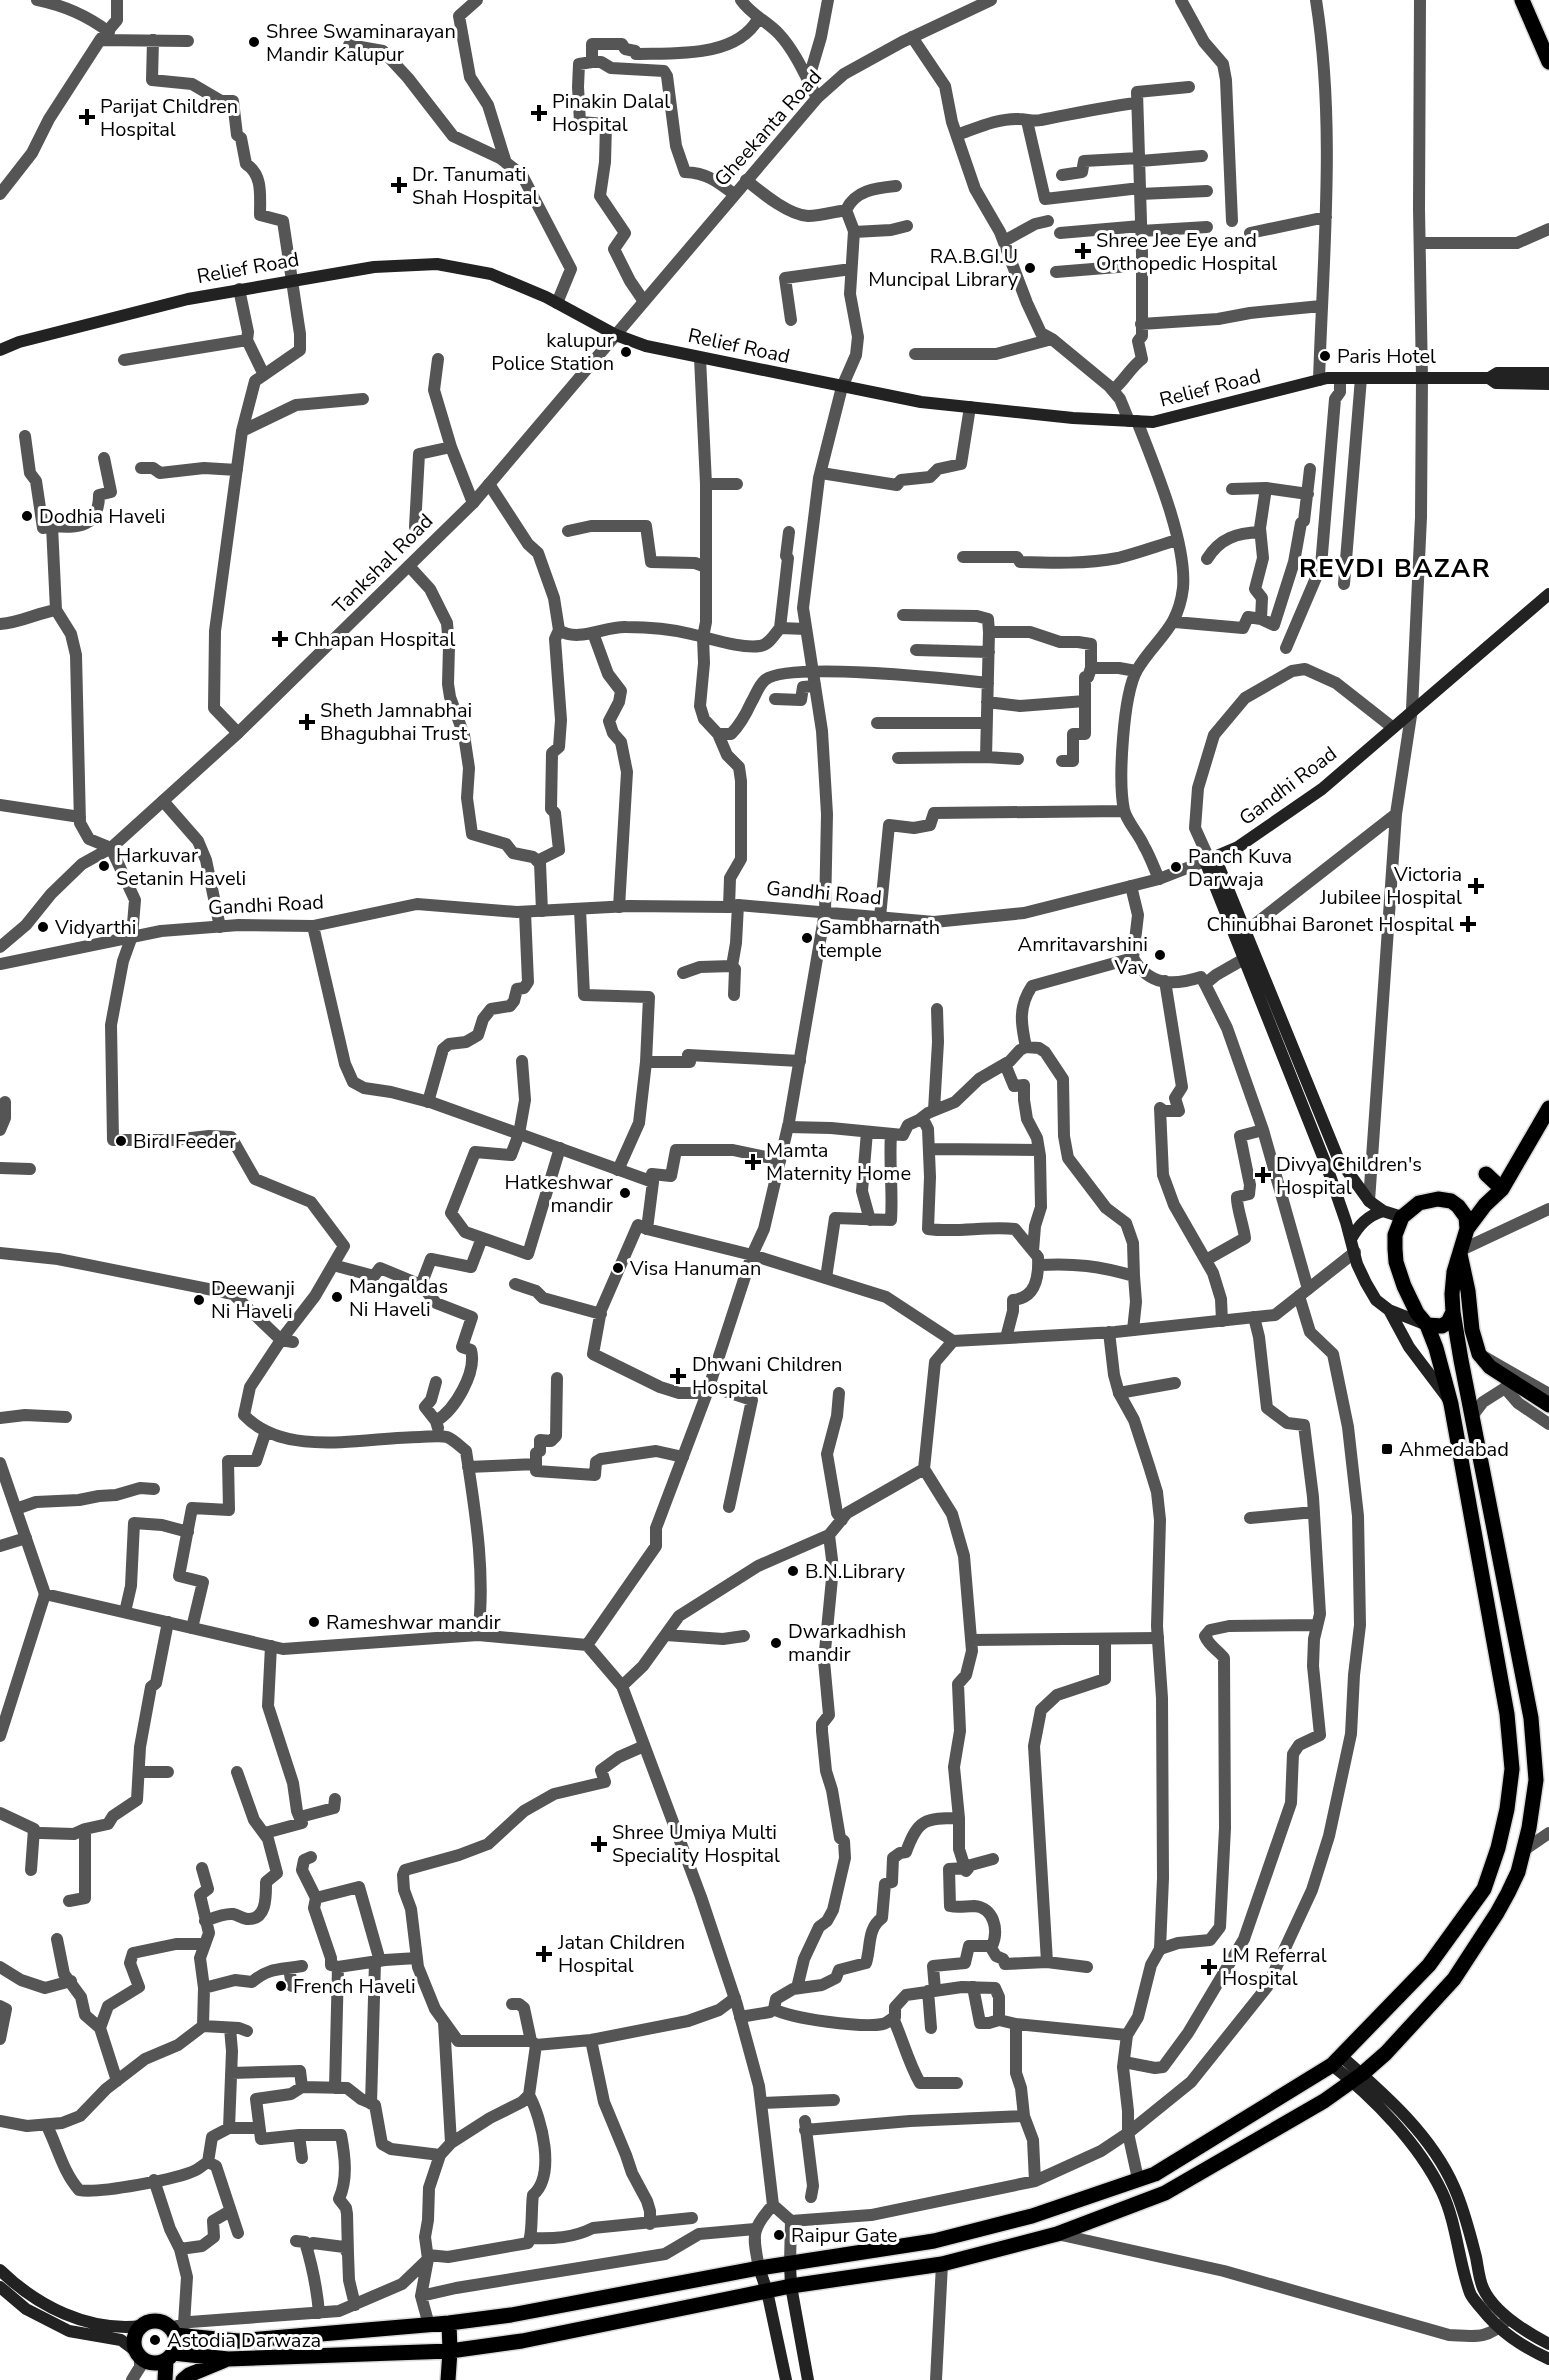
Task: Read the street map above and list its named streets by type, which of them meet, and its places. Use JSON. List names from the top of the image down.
{
  "streets": {
    "main road": ["Relief Road", "Gandhi Road"],
    "street": ["Gheekanta Road", "Tankshal Road"]
  },
  "crossings": [
    ["Gheekanta Road", "Relief Road"],
    ["Gheekanta Road", "Tankshal Road"],
    ["Relief Road", "Tankshal Road"]
  ],
  "districts": ["REVDI BAZAR"],
  "places": {
    "other": [
      "Shree Swaminarayan Mandir Kalupur",
      "RA.B.GI.U Muncipal Library",
      "kalupur Police Station",
      "Paris Hotel",
      "Dodhia Haveli",
      "Harkuvar Setanin Haveli",
      "Panch Kuva Darwaja",
      "Vidyarthi",
      "Sambharnath temple",
      "Amritavarshini Vav",
      "Bird Feeder",
      "Hatkeshwar mandir",
      "Visa Hanuman",
      "Mangaldas Ni Haveli",
      "Deewanji Ni Haveli",
      "B.N.Library",
      "Rameshwar mandir",
      "Dwarkadhish mandir",
      "French Haveli",
      "Raipur Gate",
      "Astodia Darwaza"
    ],
    "health": [
      "Pinakin Dalal Hospital",
      "Parijat Children Hospital",
      "Dr. Tanumati Shah Hospital",
      "Shree Jee Eye and Orthopedic Hospital",
      "Chhapan Hospital",
      "Sheth Jamnabhai Bhagubhai Trust",
      "Victoria Jubilee Hospital",
      "Chinubhai Baronet Hospital",
      "Mamta Maternity Home",
      "Divya Children's Hospital",
      "Dhwani Children Hospital",
      "Shree Umiya Multi Speciality Hospital",
      "Jatan Children Hospital",
      "LM Referral Hospital"
    ],
    "transit": ["Ahmedabad"]
  }
}
